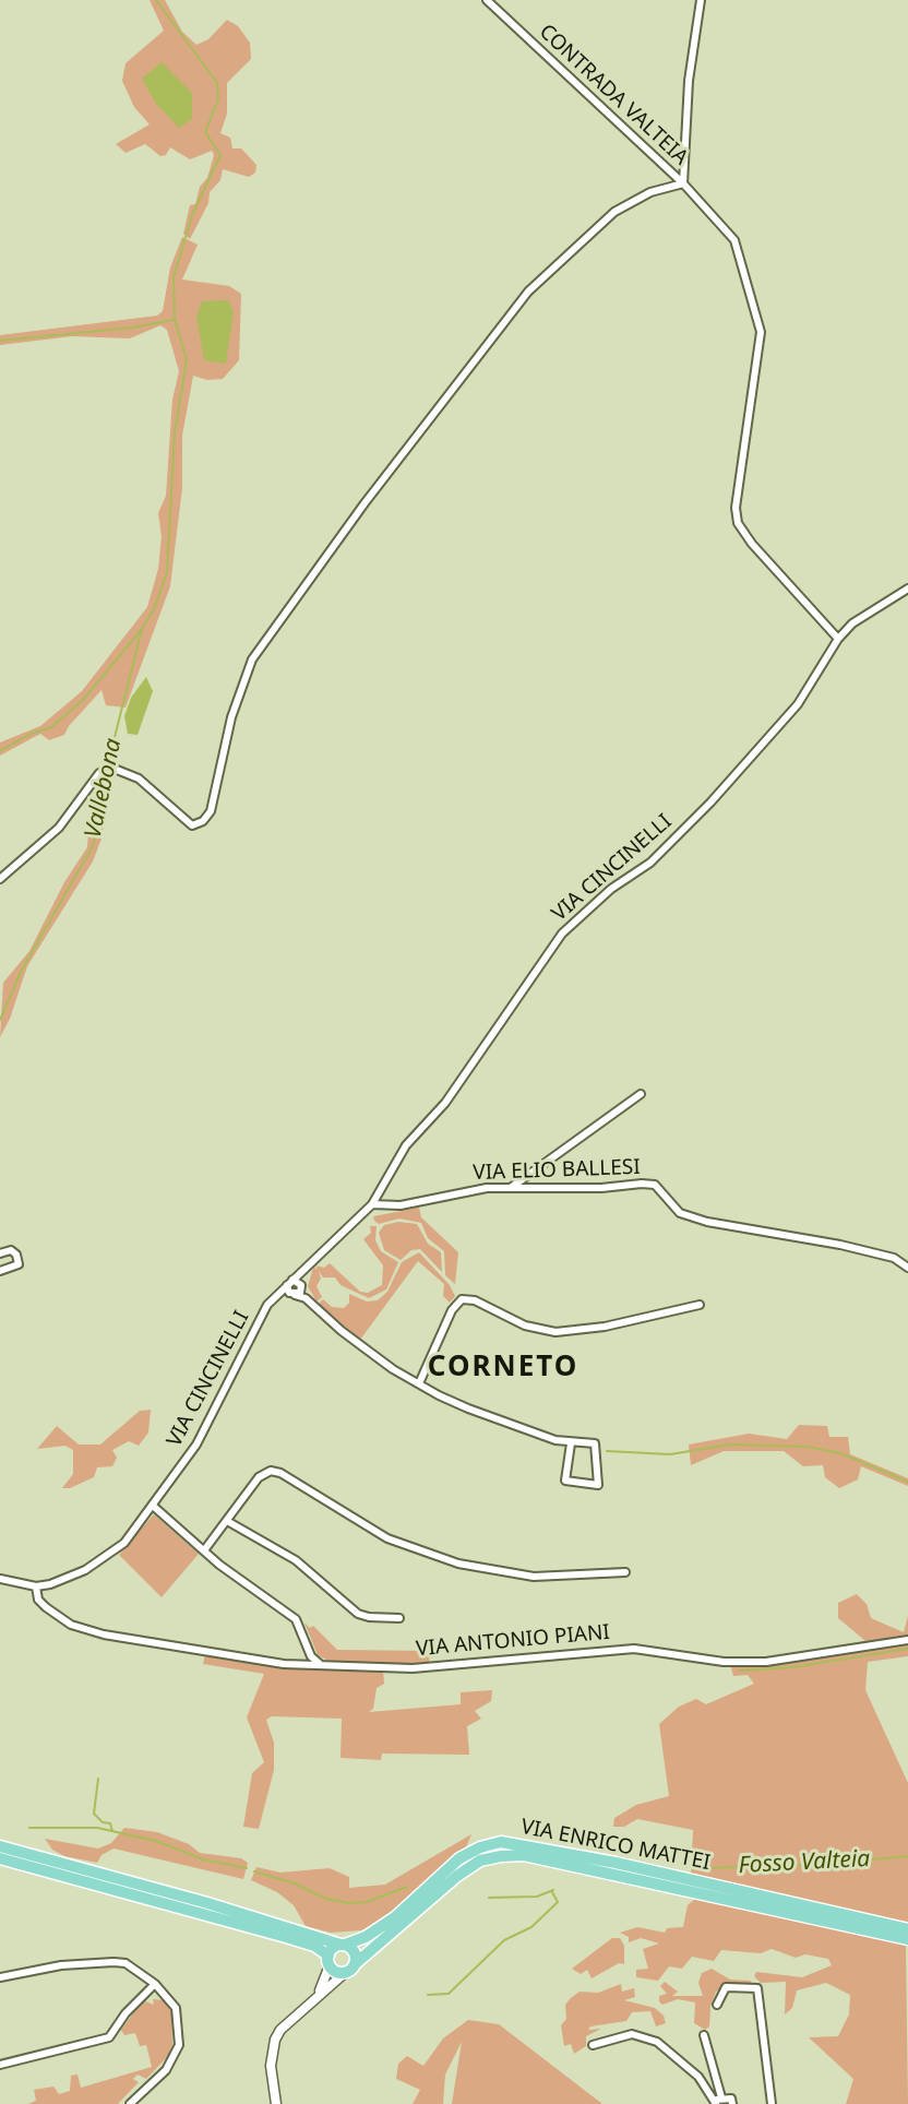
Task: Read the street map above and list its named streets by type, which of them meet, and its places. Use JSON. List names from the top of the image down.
{
  "streets": {
    "main road": ["VIA ENRICO MATTEI"],
    "street": [
      "CONTRADA VALTEIA",
      "VIA CINCINELLI",
      "VIA ELIO BALLESI",
      "VIA ANTONIO PIANI"
    ]
  },
  "crossings": [
    ["CONTRADA VALTEIA", "VIA CINCINELLI"],
    ["VIA CINCINELLI", "VIA ELIO BALLESI"],
    ["VIA CINCINELLI", "VIA ANTONIO PIANI"]
  ],
  "districts": ["CORNETO"],
  "water": ["Vallebona", "Fosso Valteia"]
}
